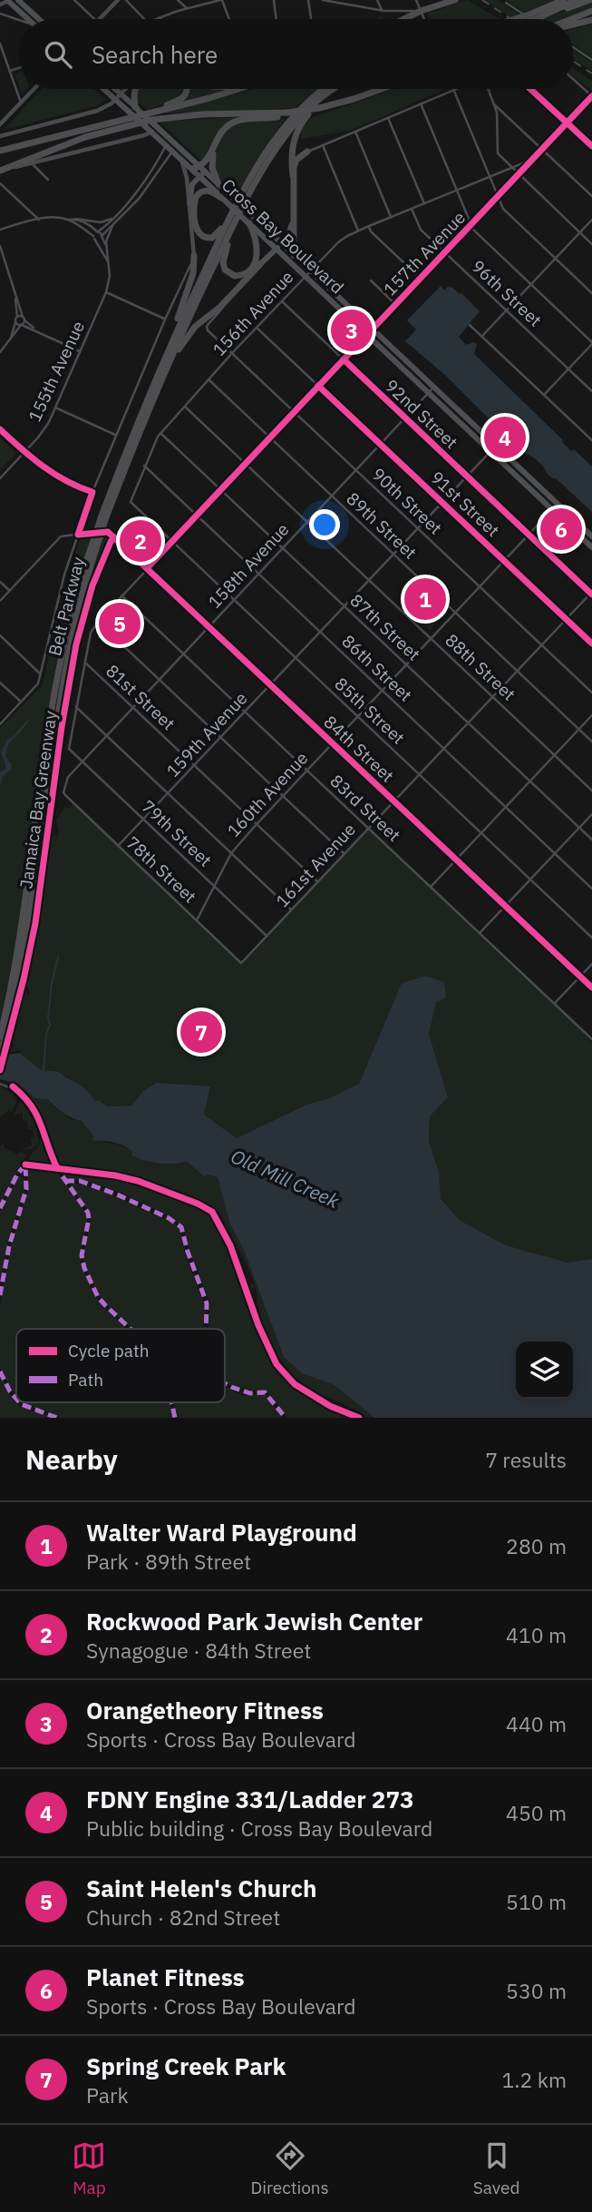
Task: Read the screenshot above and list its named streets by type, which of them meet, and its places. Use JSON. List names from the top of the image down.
{
  "streets": {
    "highway": ["Belt Parkway"],
    "main road": ["Cross Bay Boulevard"],
    "street": [
      "157th Avenue",
      "96th Street",
      "156th Avenue",
      "155th Avenue",
      "92nd Street",
      "90th Street",
      "91st Street",
      "89th Street",
      "158th Avenue",
      "87th Street",
      "88th Street",
      "86th Street",
      "81st Street",
      "85th Street",
      "159th Avenue",
      "84th Street",
      "160th Avenue",
      "83rd Street",
      "79th Street",
      "161st Avenue",
      "78th Street"
    ],
    "cycle path": ["Jamaica Bay Greenway"]
  },
  "crossings": [
    ["Cross Bay Boulevard", "157th Avenue"],
    ["Cross Bay Boulevard", "156th Avenue"],
    ["Cross Bay Boulevard", "158th Avenue"],
    ["Cross Bay Boulevard", "159th Avenue"],
    ["Cross Bay Boulevard", "160th Avenue"],
    ["157th Avenue", "96th Street"],
    ["157th Avenue", "156th Avenue"],
    ["157th Avenue", "92nd Street"],
    ["157th Avenue", "90th Street"],
    ["157th Avenue", "91st Street"],
    ["157th Avenue", "89th Street"],
    ["157th Avenue", "87th Street"],
    ["157th Avenue", "88th Street"],
    ["157th Avenue", "86th Street"],
    ["157th Avenue", "81st Street"],
    ["157th Avenue", "85th Street"],
    ["157th Avenue", "84th Street"],
    ["157th Avenue", "83rd Street"],
    ["157th Avenue", "79th Street"],
    ["96th Street", "156th Avenue"],
    ["156th Avenue", "92nd Street"],
    ["156th Avenue", "90th Street"],
    ["156th Avenue", "91st Street"],
    ["156th Avenue", "89th Street"],
    ["156th Avenue", "87th Street"],
    ["156th Avenue", "88th Street"],
    ["156th Avenue", "86th Street"],
    ["156th Avenue", "85th Street"],
    ["92nd Street", "158th Avenue"],
    ["92nd Street", "159th Avenue"],
    ["92nd Street", "160th Avenue"],
    ["92nd Street", "161st Avenue"],
    ["90th Street", "158th Avenue"],
    ["90th Street", "159th Avenue"],
    ["90th Street", "160th Avenue"],
    ["90th Street", "161st Avenue"],
    ["91st Street", "158th Avenue"],
    ["91st Street", "159th Avenue"],
    ["91st Street", "160th Avenue"],
    ["91st Street", "161st Avenue"],
    ["89th Street", "158th Avenue"],
    ["89th Street", "159th Avenue"],
    ["89th Street", "160th Avenue"],
    ["89th Street", "161st Avenue"],
    ["158th Avenue", "87th Street"],
    ["158th Avenue", "88th Street"],
    ["158th Avenue", "86th Street"],
    ["158th Avenue", "81st Street"],
    ["158th Avenue", "85th Street"],
    ["158th Avenue", "84th Street"],
    ["158th Avenue", "83rd Street"],
    ["158th Avenue", "79th Street"],
    ["158th Avenue", "78th Street"],
    ["87th Street", "159th Avenue"],
    ["87th Street", "160th Avenue"],
    ["87th Street", "161st Avenue"],
    ["88th Street", "159th Avenue"],
    ["88th Street", "160th Avenue"],
    ["88th Street", "161st Avenue"],
    ["86th Street", "159th Avenue"],
    ["86th Street", "160th Avenue"],
    ["86th Street", "161st Avenue"],
    ["81st Street", "159th Avenue"],
    ["81st Street", "160th Avenue"],
    ["81st Street", "161st Avenue"],
    ["85th Street", "159th Avenue"],
    ["85th Street", "160th Avenue"],
    ["85th Street", "161st Avenue"],
    ["159th Avenue", "84th Street"],
    ["159th Avenue", "83rd Street"],
    ["159th Avenue", "79th Street"],
    ["159th Avenue", "78th Street"],
    ["84th Street", "160th Avenue"],
    ["84th Street", "161st Avenue"],
    ["160th Avenue", "83rd Street"],
    ["160th Avenue", "79th Street"],
    ["160th Avenue", "78th Street"],
    ["83rd Street", "161st Avenue"],
    ["79th Street", "161st Avenue"],
    ["161st Avenue", "78th Street"]
  ],
  "water": ["Old Mill Creek"],
  "legend": ["Cycle path", "Path"],
  "page": {
    "search": "Search here",
    "pins": [
      "3",
      "4",
      "6",
      "2",
      "1",
      "5",
      "7"
    ],
    "heading": ["Nearby", "7 results"],
    "list": [
      {
        "mark": "1",
        "name": "Walter Ward Playground",
        "note": "Park · 89th Street",
        "value": "280 m"
      },
      {
        "mark": "2",
        "name": "Rockwood Park Jewish Center",
        "note": "Synagogue · 84th Street",
        "value": "410 m"
      },
      {
        "mark": "3",
        "name": "Orangetheory Fitness",
        "note": "Sports · Cross Bay Boulevard",
        "value": "440 m"
      },
      {
        "mark": "4",
        "name": "FDNY Engine 331/Ladder 273",
        "note": "Public building · Cross Bay Boulevard",
        "value": "450 m"
      },
      {
        "mark": "5",
        "name": "Saint Helen's Church",
        "note": "Church · 82nd Street",
        "value": "510 m"
      },
      {
        "mark": "6",
        "name": "Planet Fitness",
        "note": "Sports · Cross Bay Boulevard",
        "value": "530 m"
      },
      {
        "mark": "7",
        "name": "Spring Creek Park",
        "note": "Park",
        "value": "1.2 km"
      }
    ],
    "nav": ["Map", "Directions", "Saved"]
  }
}
